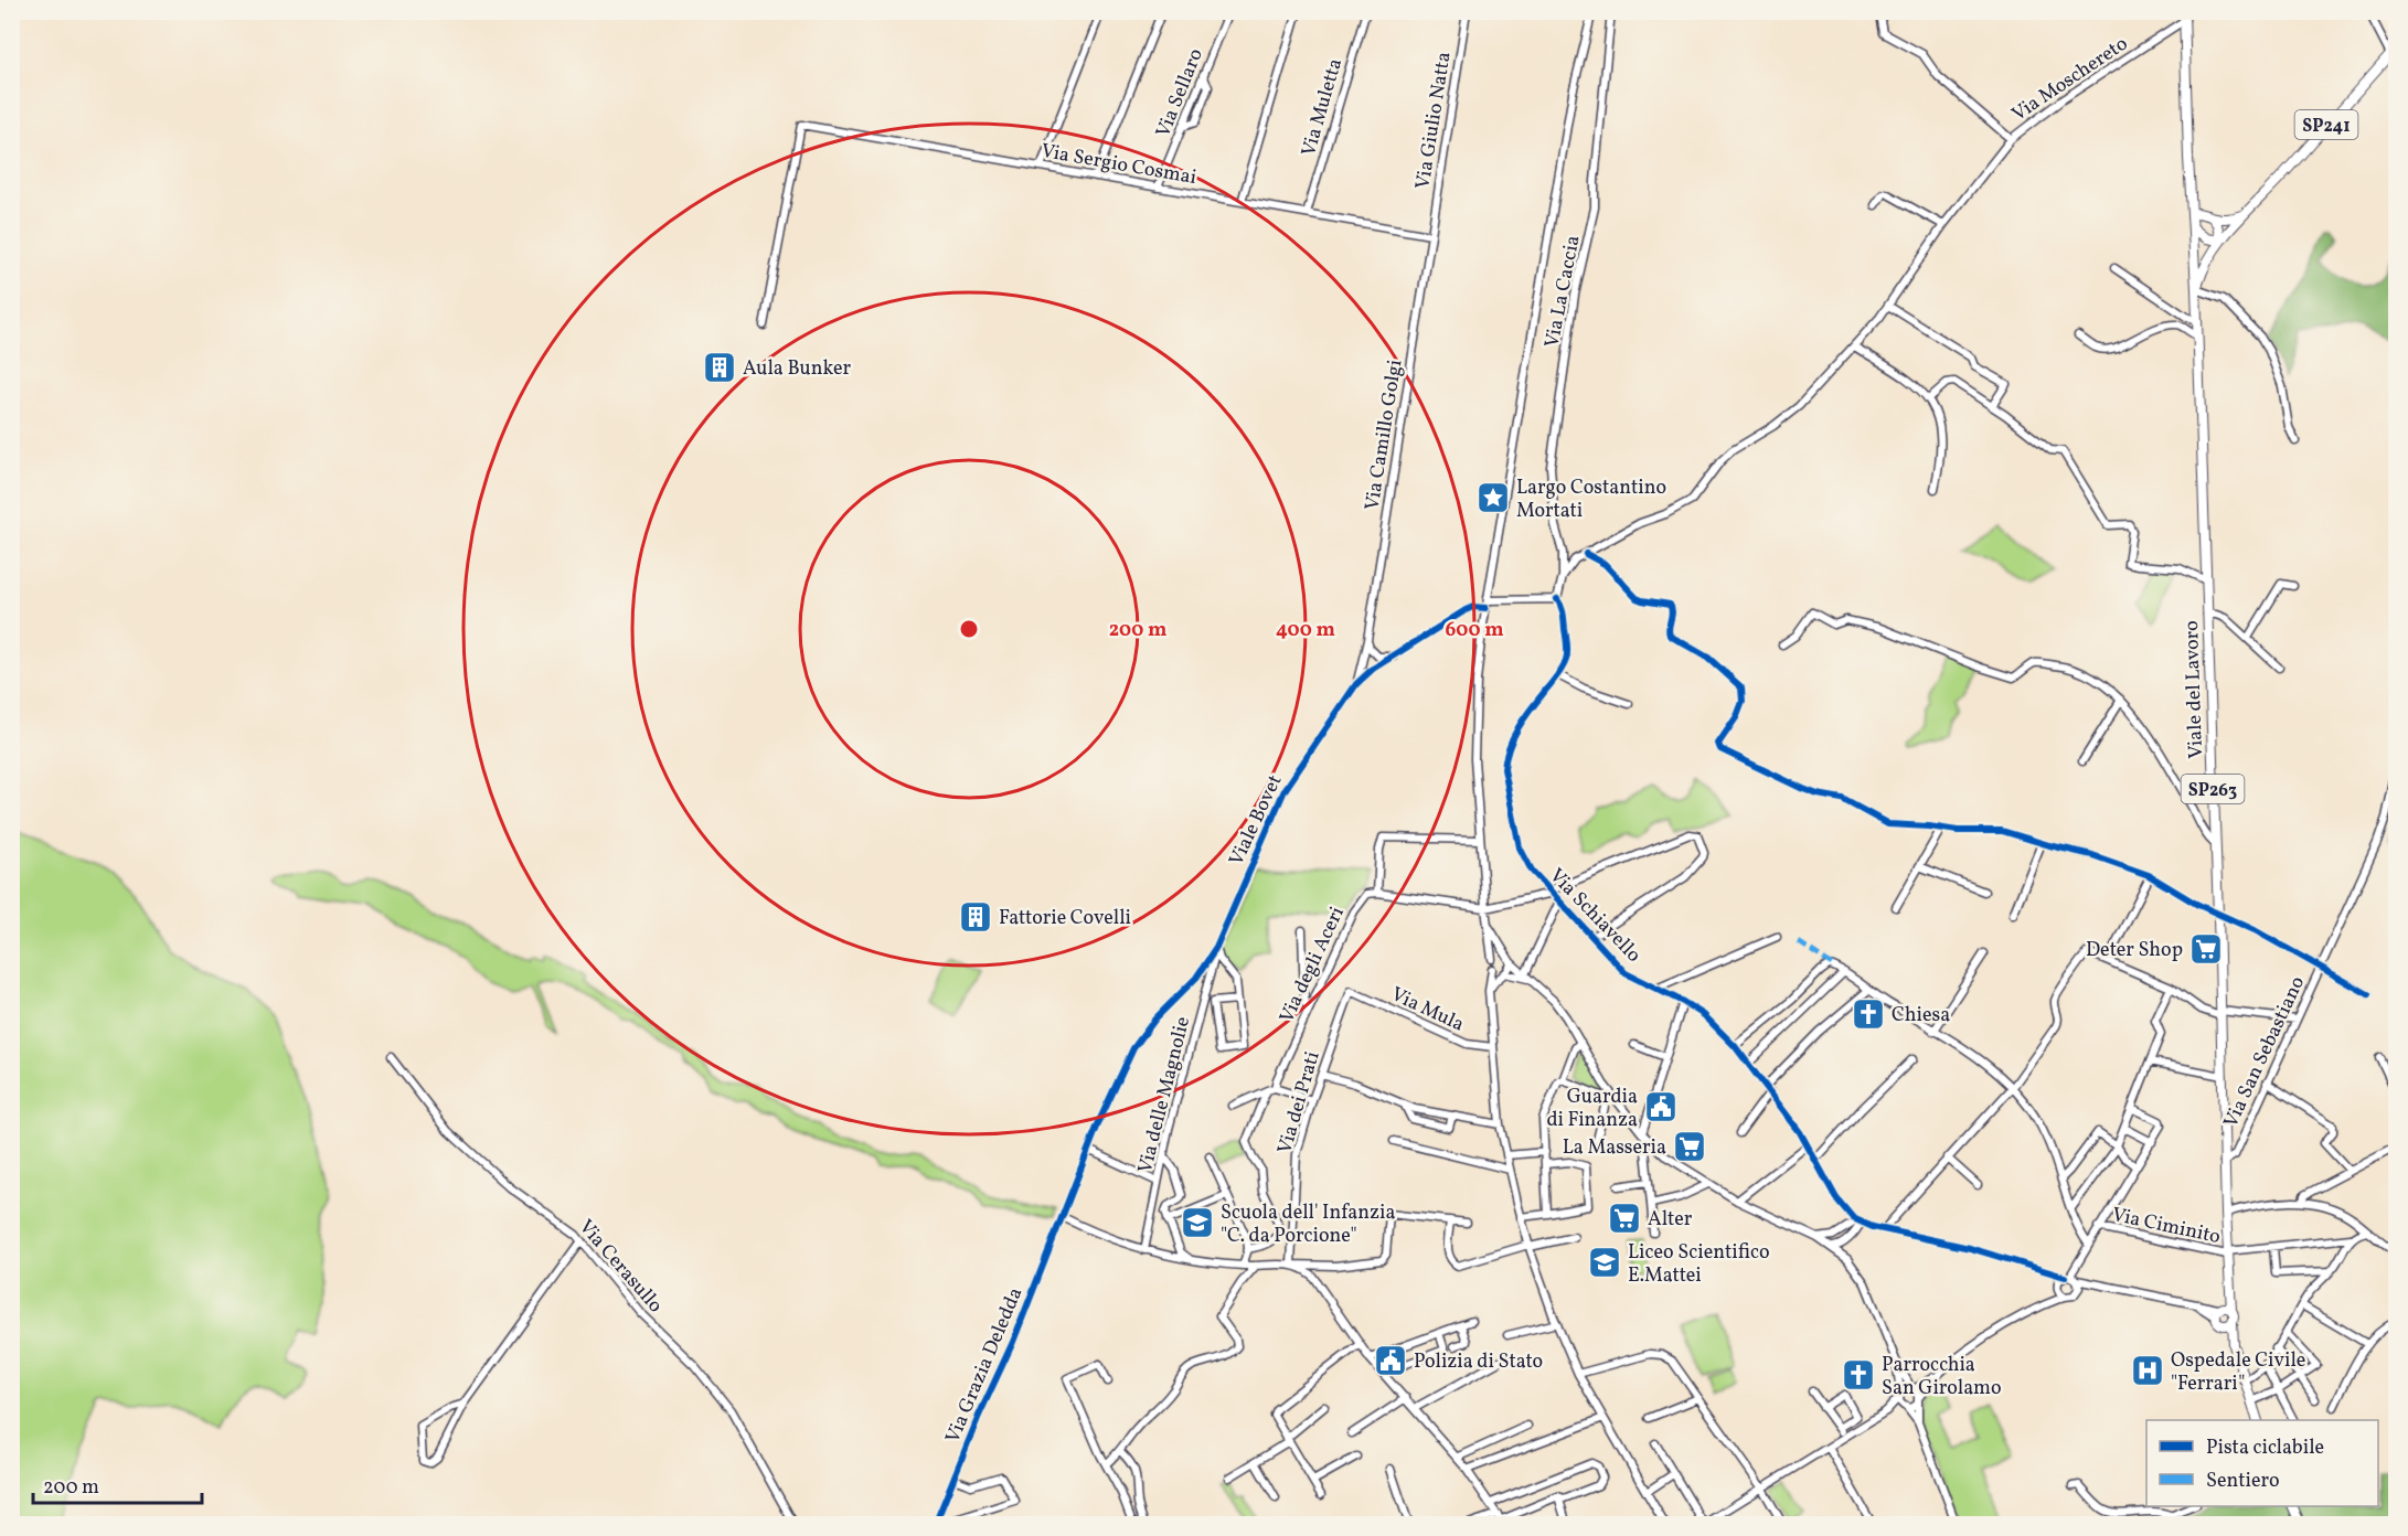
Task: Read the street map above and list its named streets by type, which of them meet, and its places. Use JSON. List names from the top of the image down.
{
  "streets": {
    "main road": ["SP241", "Viale del Lavoro", "SP263"],
    "street": [
      "Via Moschereto",
      "Via Sellaro",
      "Via Muletta",
      "Via Giulio Natta",
      "Via Sergio Cosmai",
      "Via La Caccia",
      "Via Camillo Golgi",
      "Viale Bovet",
      "Via Schiavello",
      "Via degli Aceri",
      "Via Mula",
      "Via San Sebastiano",
      "Via delle Magnolie",
      "Via dei Prati",
      "Via Ciminito",
      "Via Cerasullo",
      "Via Grazia Deledda"
    ]
  },
  "crossings": [
    ["Via Moschereto", "Via La Caccia"],
    ["Via Moschereto", "SP263"],
    ["Via Sellaro", "Via Sergio Cosmai"],
    ["Via Muletta", "Via Sergio Cosmai"],
    ["Via Giulio Natta", "Via Sergio Cosmai"],
    ["Via Giulio Natta", "Via Camillo Golgi"],
    ["SP241", "Viale del Lavoro"],
    ["SP241", "SP263"],
    ["Via Sergio Cosmai", "Via Camillo Golgi"],
    ["Via Camillo Golgi", "Viale Bovet"],
    ["Viale del Lavoro", "SP263"],
    ["Viale del Lavoro", "Via San Sebastiano"],
    ["Viale del Lavoro", "Via Ciminito"],
    ["Viale Bovet", "Via delle Magnolie"],
    ["Viale Bovet", "Via Grazia Deledda"],
    ["Via Mula", "Via dei Prati"]
  ],
  "places": {
    "building": ["Aula Bunker", "Fattorie Covelli"],
    "place": ["Largo Costantino Mortati"],
    "supermarket": ["Deter Shop", "La Masseria", "Alter"],
    "church": ["Chiesa", "Parrocchia San Girolamo"],
    "public building": ["Guardia di Finanza", "Polizia di Stato"],
    "school or university": ["Scuola dell' Infanzia \"C. da Porcione\"", "Liceo Scientifico E.Mattei"],
    "hospital": ["Ospedale Civile \"Ferrari\""]
  },
  "legend": ["Pista ciclabile", "Sentiero"],
  "scale_bar": "200 m",
  "rings": ["200 m", "400 m", "600 m"]
}
